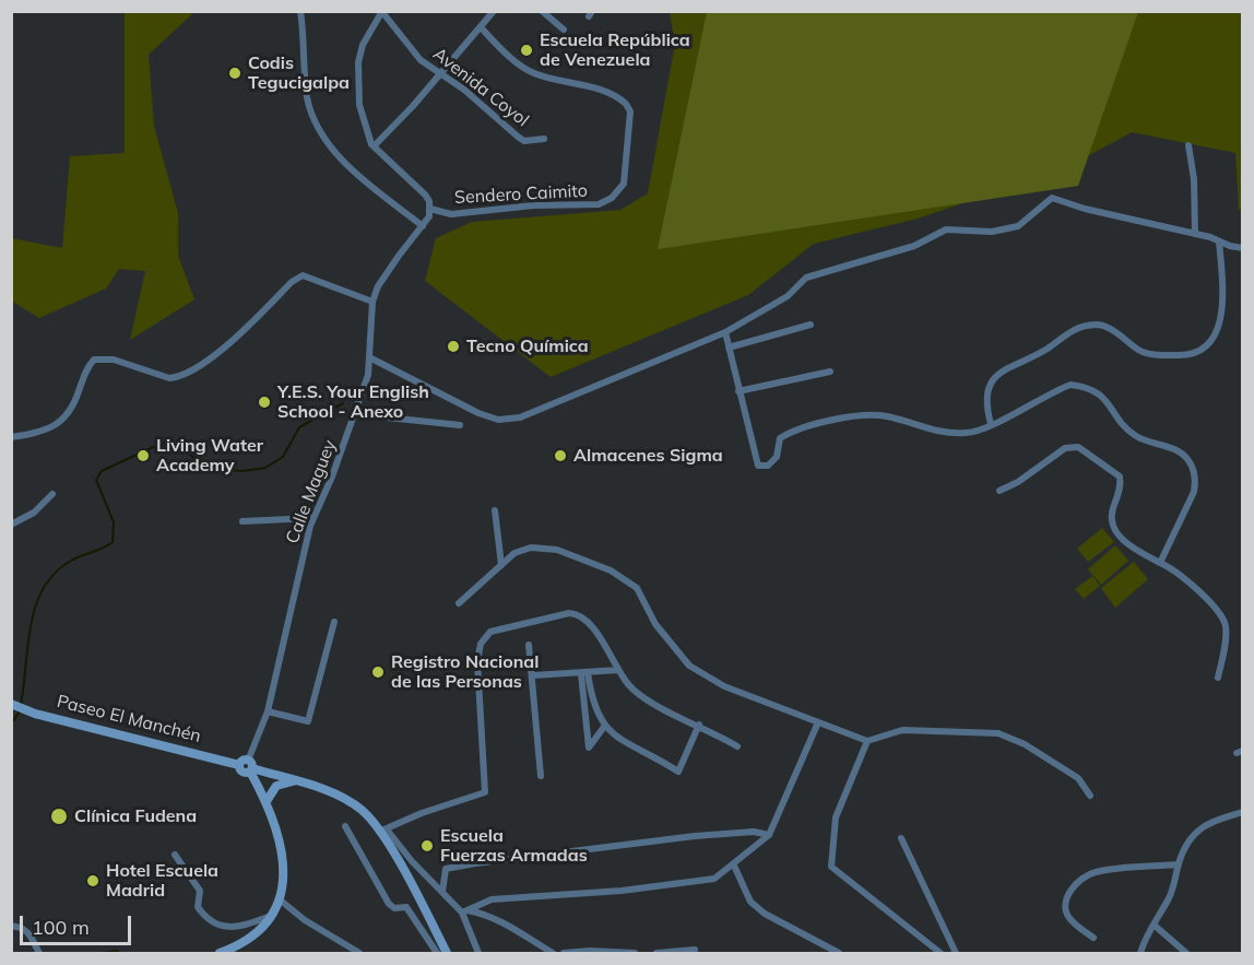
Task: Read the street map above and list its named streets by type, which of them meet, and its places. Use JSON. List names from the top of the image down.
{
  "streets": {
    "street": [
      "Avenida Coyol",
      "Sendero Caimito",
      "Calle Maguey",
      "Paseo El Manchén"
    ]
  },
  "crossings": [
    ["Sendero Caimito", "Calle Maguey"],
    ["Calle Maguey", "Paseo El Manchén"]
  ],
  "places": [
    "Escuela República de Venezuela",
    "Codis Tegucigalpa",
    "Tecno Química",
    "Y.E.S. Your English School - Anexo",
    "Living Water Academy",
    "Almacenes Sigma",
    "Registro Nacional de las Personas",
    "Clínica Fudena",
    "Escuela Fuerzas Armadas",
    "Hotel Escuela Madrid"
  ],
  "scale_bar": "100 m"
}
